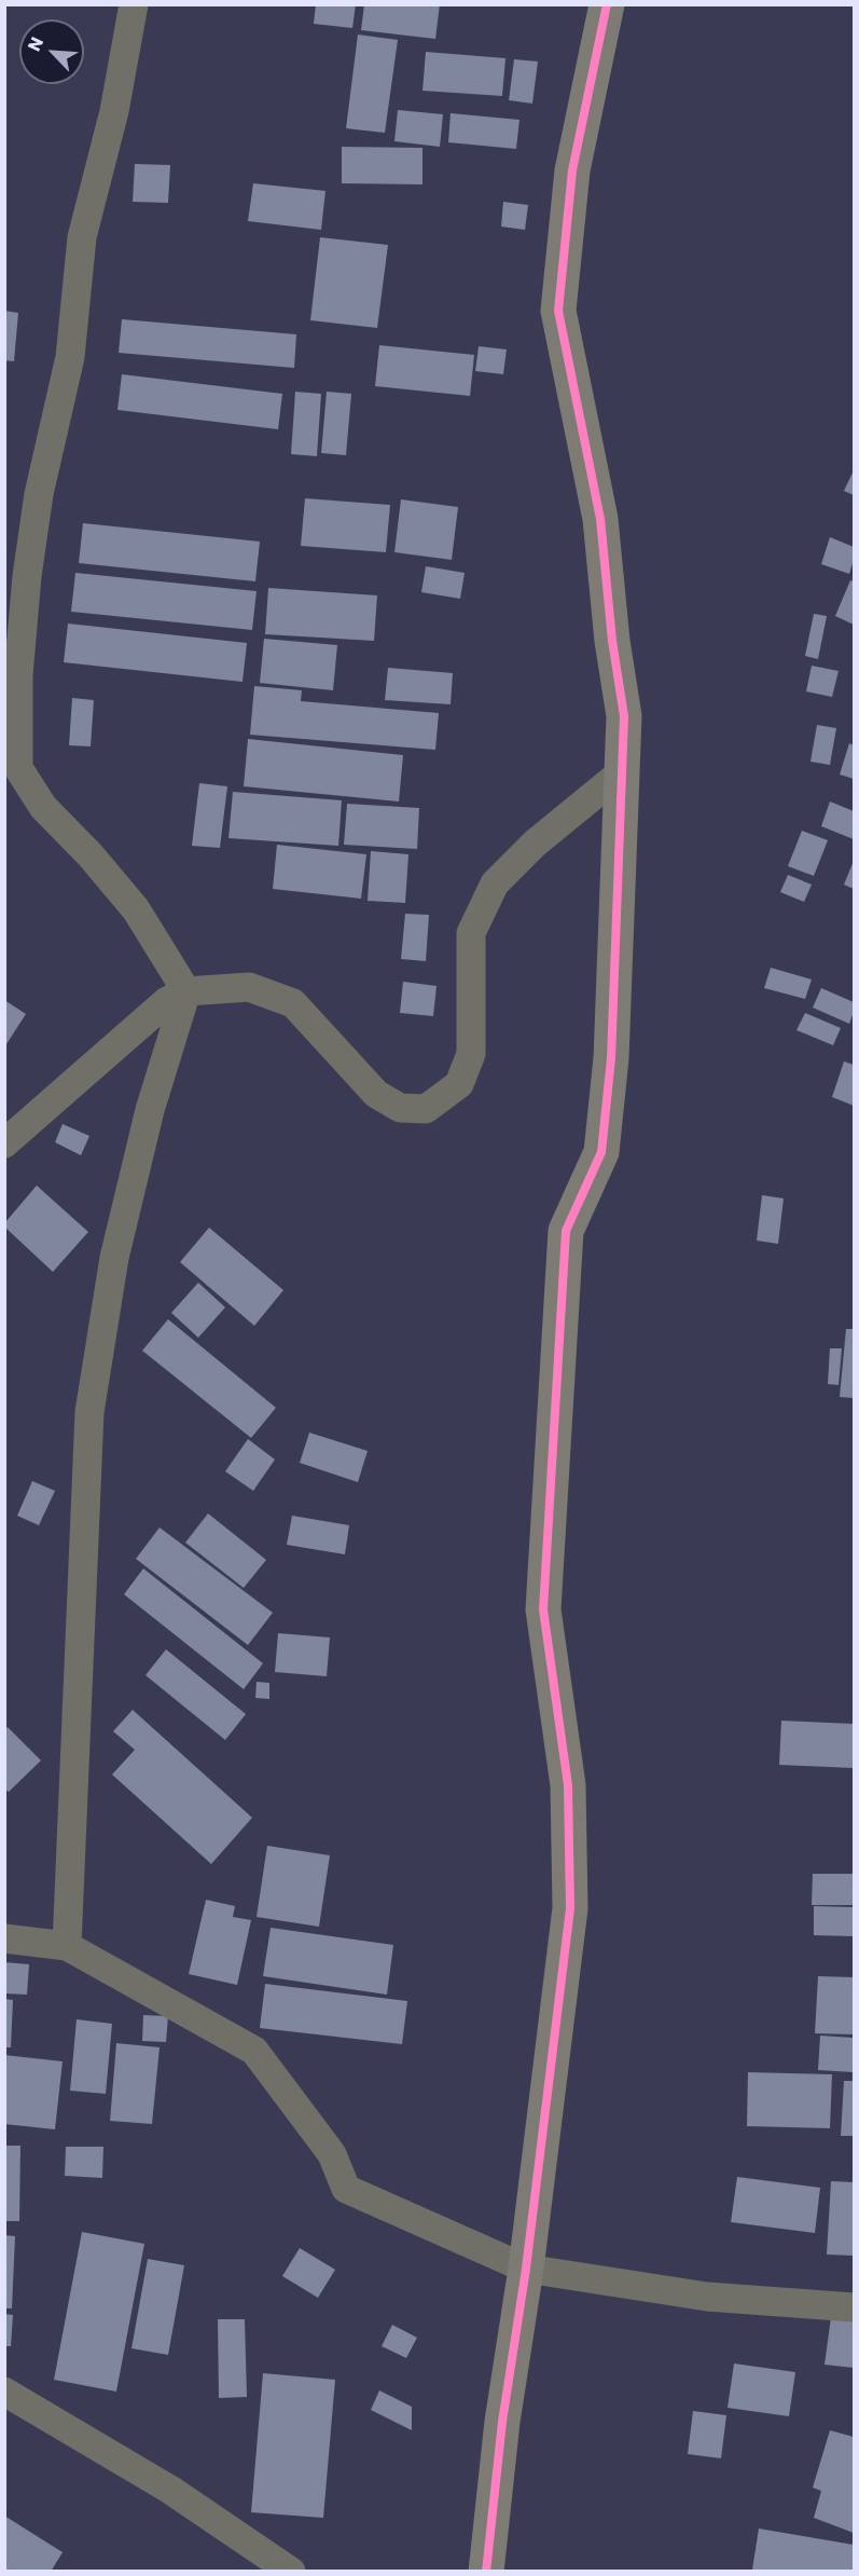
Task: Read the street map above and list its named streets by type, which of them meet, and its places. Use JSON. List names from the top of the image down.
{
  "north": "top left"
}
